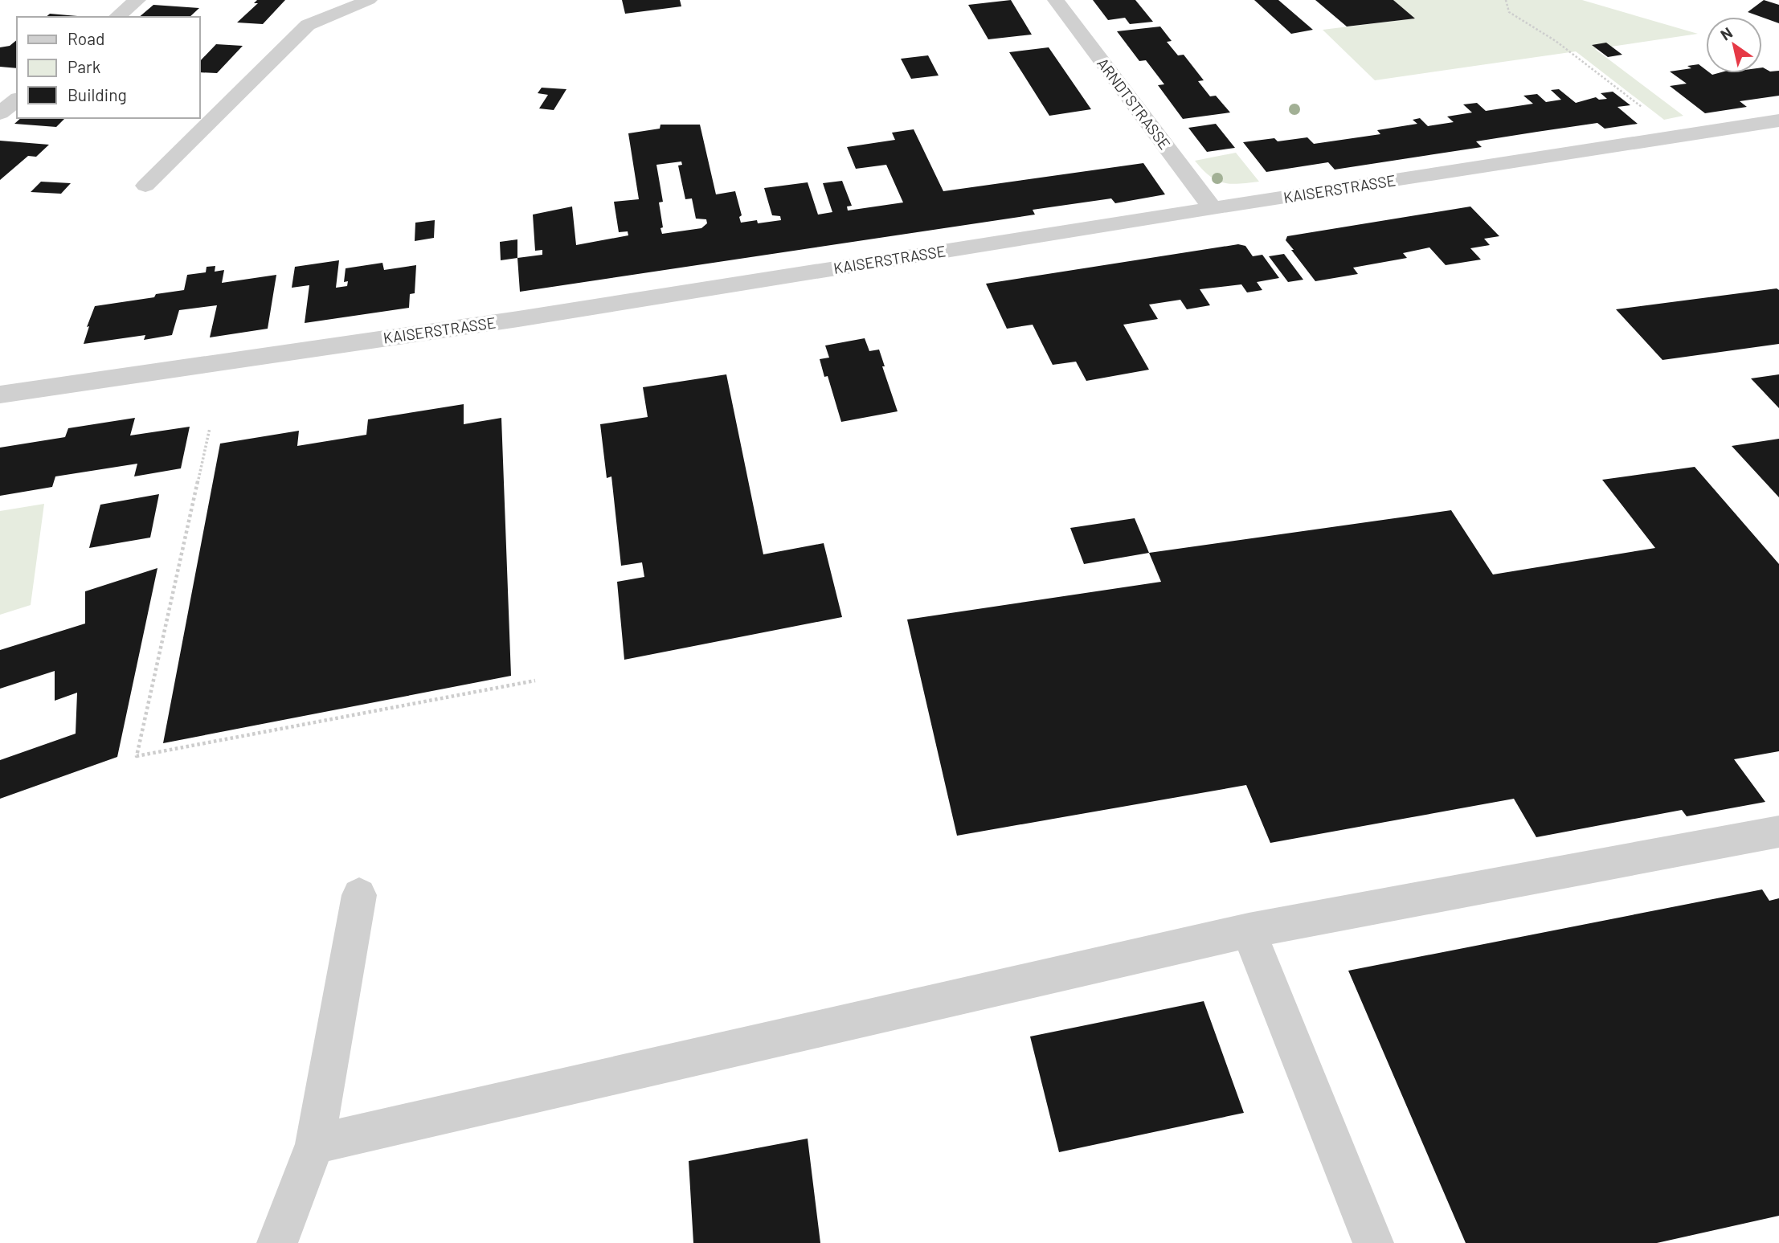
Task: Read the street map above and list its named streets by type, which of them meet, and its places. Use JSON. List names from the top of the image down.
{
  "streets": {
    "street": ["ARNDTSTRASSE", "KAISERSTRASSE"]
  },
  "crossings": [
    ["ARNDTSTRASSE", "KAISERSTRASSE"]
  ],
  "legend": ["Road", "Park", "Building"],
  "north": "top left"
}
